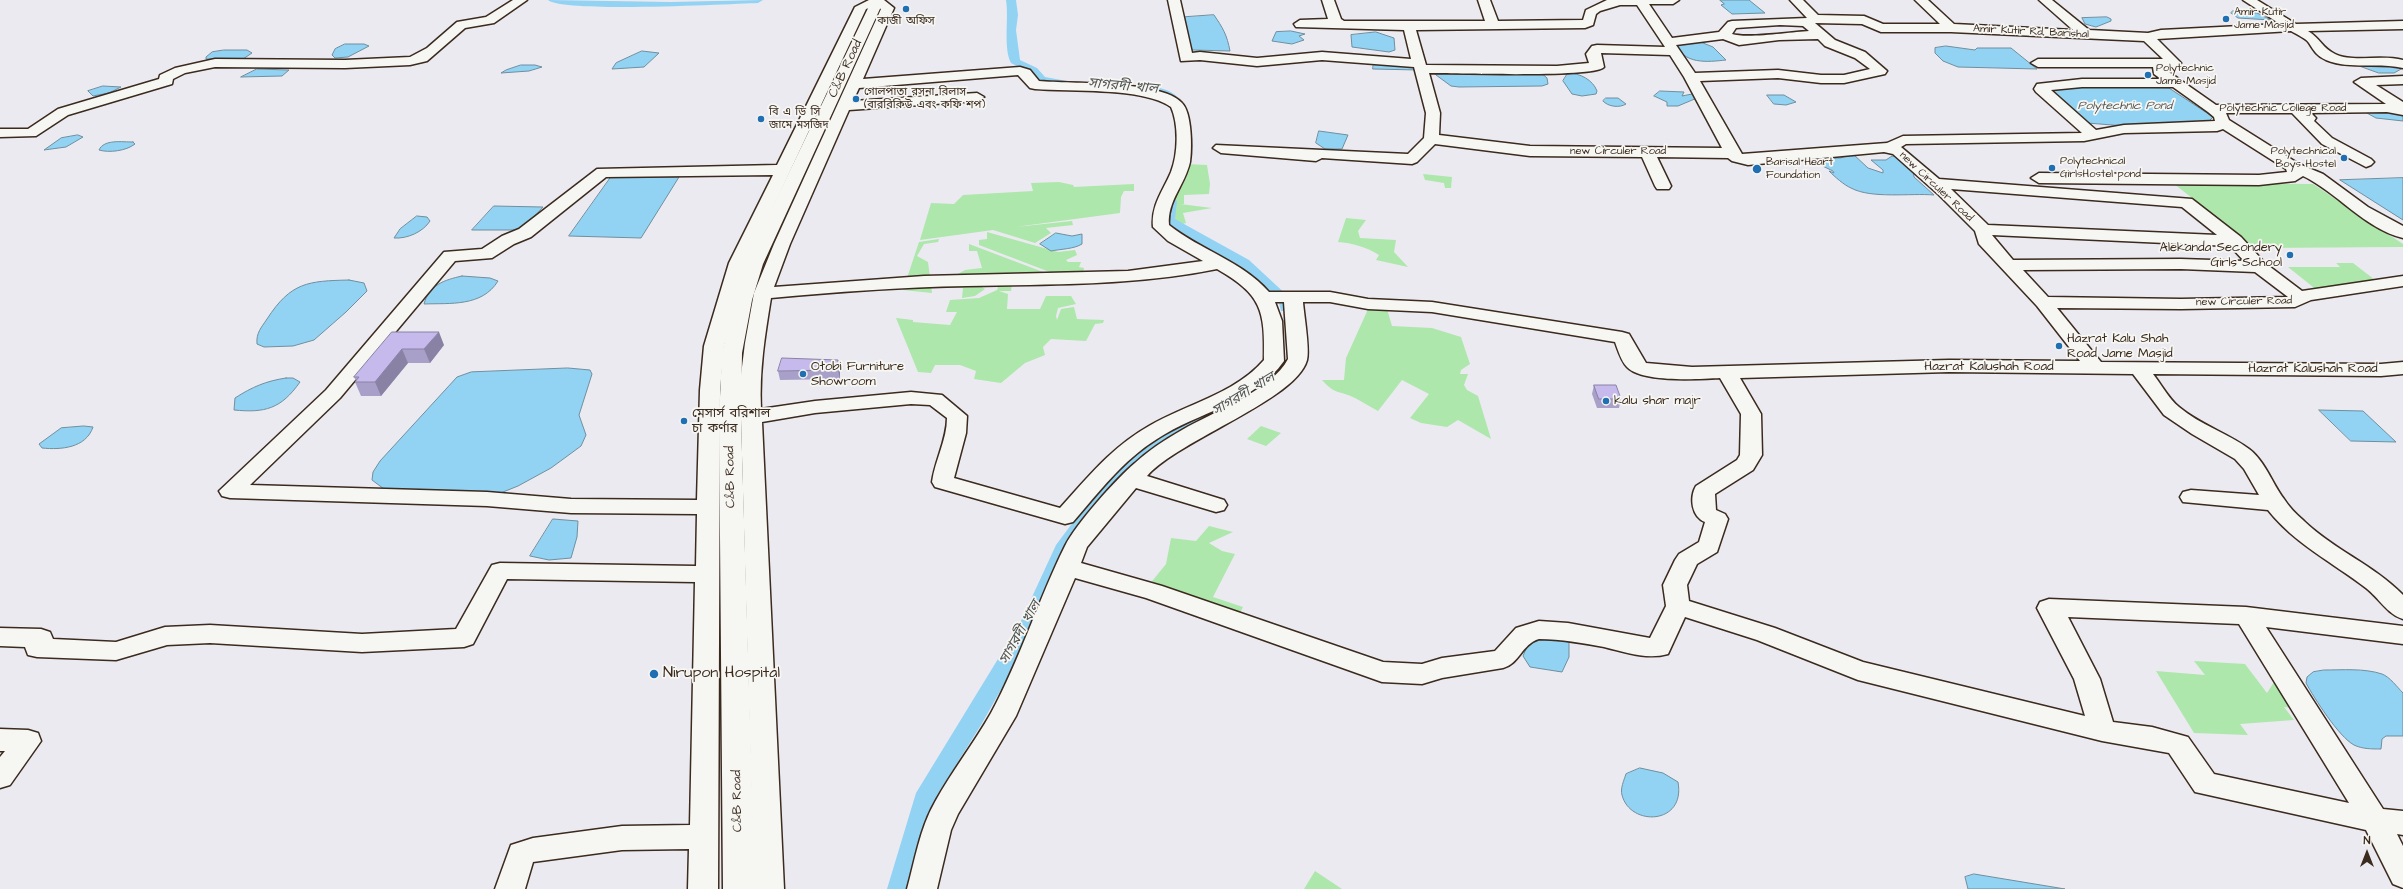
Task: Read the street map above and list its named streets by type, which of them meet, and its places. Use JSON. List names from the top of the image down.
{
  "streets": {
    "highway": ["C&B Road"],
    "street": [
      "Amir Kutir Rd, Barishal",
      "Polytechnic College Road",
      "new Circuler Road",
      "Hazrat Kalushah Road"
    ]
  },
  "water": ["সাগরদী খাল", "Polytechnic Pond"],
  "places": [
    "কাজী অফিস",
    "Amir Kutir Jame Masjid",
    "Polytechnic Jame Masjid",
    "গোলপাতা রসনা বিলাস (বারবিকিউ এবং কফি শপ)",
    "বি এ ডি সি জামে মসজিদ",
    "Polytechnical Boys Hostel",
    "Polytechnical GirlsHostel pond",
    "Barisal Heart Foundation",
    "Alekanda Secondery Girls School",
    "Hazrat Kalu Shah Road Jame Masjid",
    "Otobi Furniture Showroom",
    "kalu shar majr",
    "মেসার্স বরিশাল চা কর্ণার",
    "Nirupon Hospital"
  ],
  "north": "top"
}
